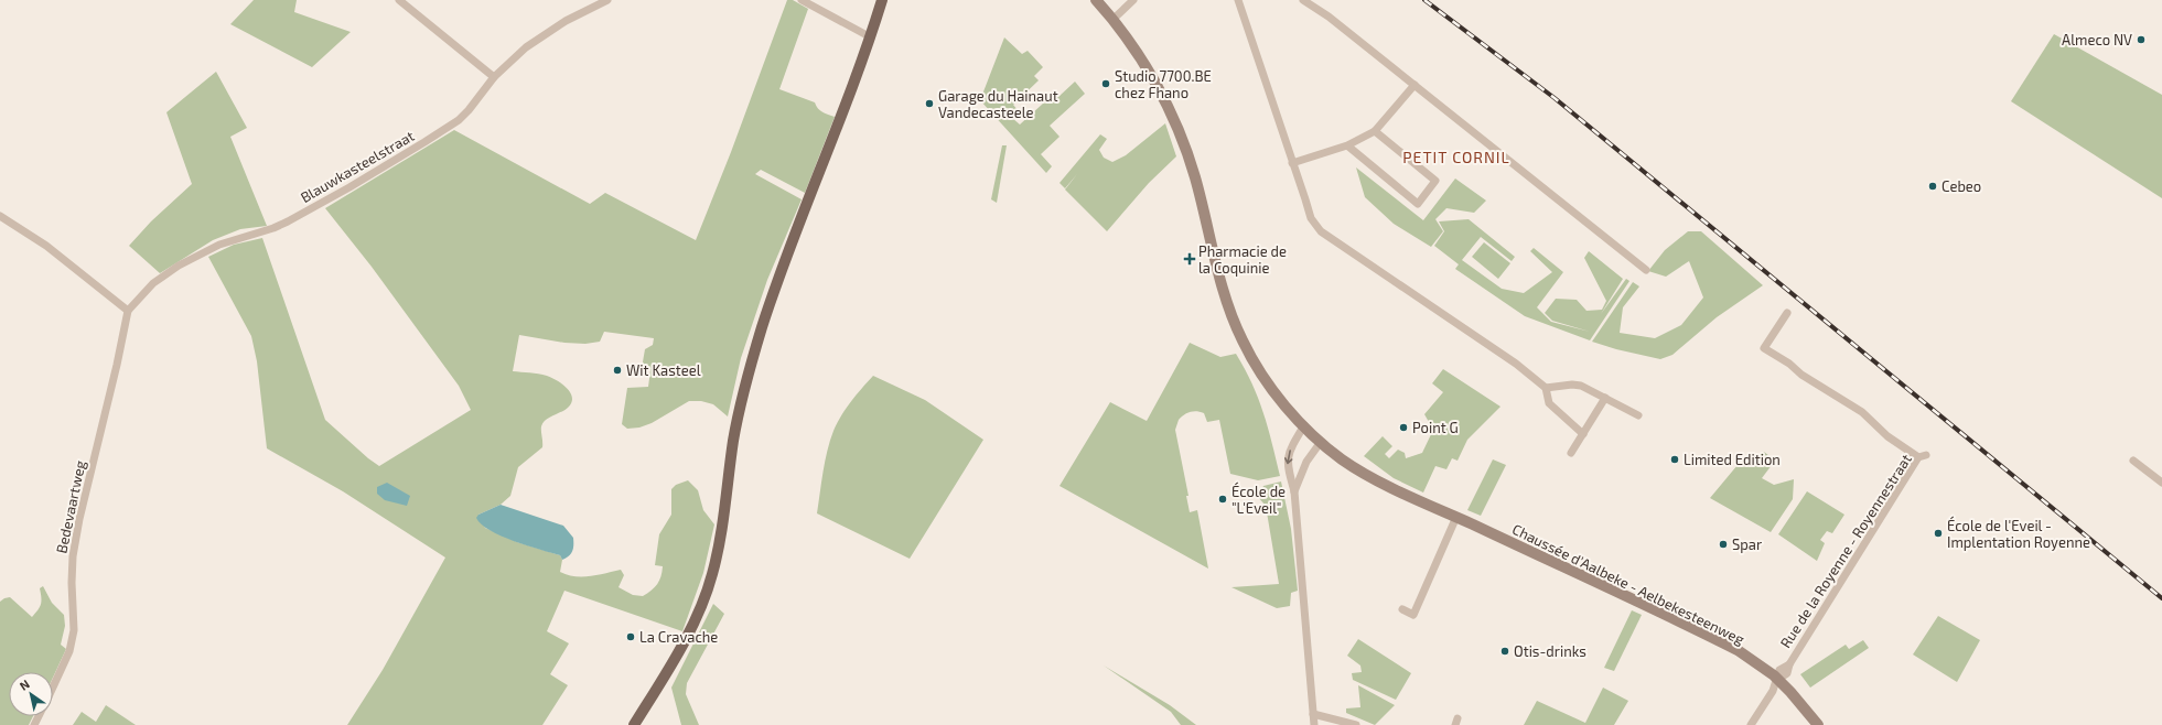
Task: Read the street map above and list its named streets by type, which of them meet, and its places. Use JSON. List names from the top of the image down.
{
  "streets": {
    "main road": ["Chaussée d'Aalbeke - Aelbekesteenweg"],
    "street": ["Blauwkasteelstraat", "Bedevaartweg", "Rue de la Royenne - Royennestraat"]
  },
  "crossings": [
    ["Blauwkasteelstraat", "Bedevaartweg"],
    ["Rue de la Royenne - Royennestraat", "Chaussée d'Aalbeke - Aelbekesteenweg"]
  ],
  "districts": ["PETIT CORNIL"],
  "places": {
    "other": [
      "Almeco NV",
      "Studio 7700.BE chez Fhano",
      "Garage du Hainaut Vandecasteele",
      "Cebeo",
      "Wit Kasteel",
      "Point G",
      "Limited Edition",
      "École de \"L'Eveil\"",
      "École de l'Eveil - Implentation Royenne",
      "Spar",
      "La Cravache",
      "Otis-drinks"
    ],
    "health": ["Pharmacie de la Coquinie"]
  },
  "north": "top left"
}
